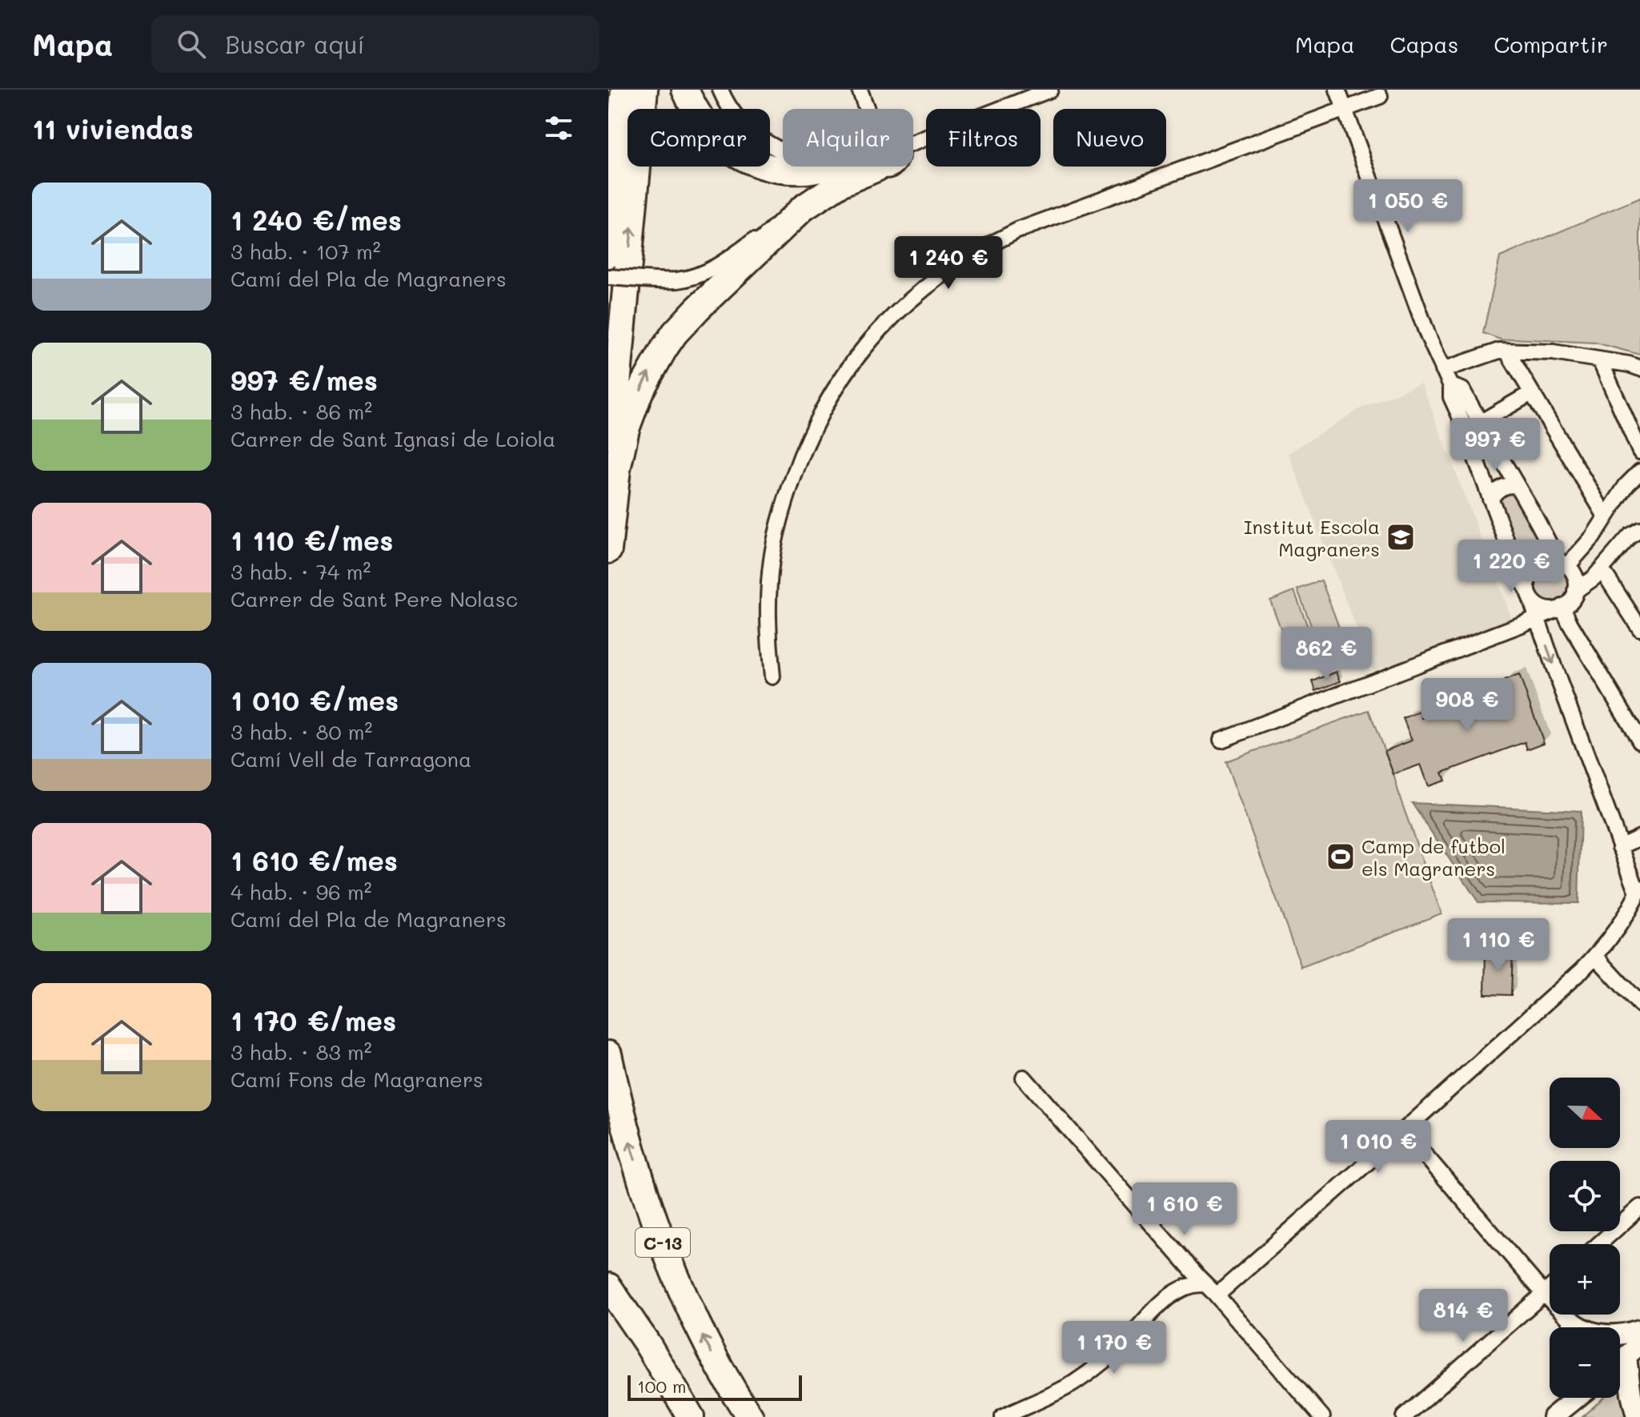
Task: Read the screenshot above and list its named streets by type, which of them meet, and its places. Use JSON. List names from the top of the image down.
{
  "streets": {
    "highway": ["C-13"]
  },
  "places": {
    "school or university": ["Institut Escola Magraners"],
    "sports": ["Camp de futbol els Magraners"]
  },
  "scale_bar": "100 m",
  "north": "right",
  "page": {
    "header": "Mapa",
    "search": "Buscar aquí",
    "nav": ["Mapa", "Capas", "Compartir"],
    "heading": "11 viviendas",
    "chip": [
      "Comprar",
      "Alquilar",
      "Filtros",
      "Nuevo"
    ],
    "list": [
      {
        "name": "1 240 €/mes",
        "note": "3 hab. · 107 m² · Camí del Pla de Magraners"
      },
      {
        "name": "997 €/mes",
        "note": "3 hab. · 86 m² · Carrer de Sant Ignasi de Loiola"
      },
      {
        "name": "1 110 €/mes",
        "note": "3 hab. · 74 m² · Carrer de Sant Pere Nolasc"
      },
      {
        "name": "1 010 €/mes",
        "note": "3 hab. · 80 m² · Camí Vell de Tarragona"
      },
      {
        "name": "1 610 €/mes",
        "note": "4 hab. · 96 m² · Camí del Pla de Magraners"
      },
      {
        "name": "1 170 €/mes",
        "note": "3 hab. · 83 m² · Camí Fons de Magraners"
      }
    ],
    "price": [
      "1 050 €",
      "1 240 €",
      "997 €",
      "1 220 €",
      "862 €",
      "908 €",
      "1 110 €",
      "1 010 €",
      "1 610 €",
      "814 €",
      "1 170 €"
    ],
    "map_buttons": ["+", "−"],
    "scale": "100 m"
  }
}
